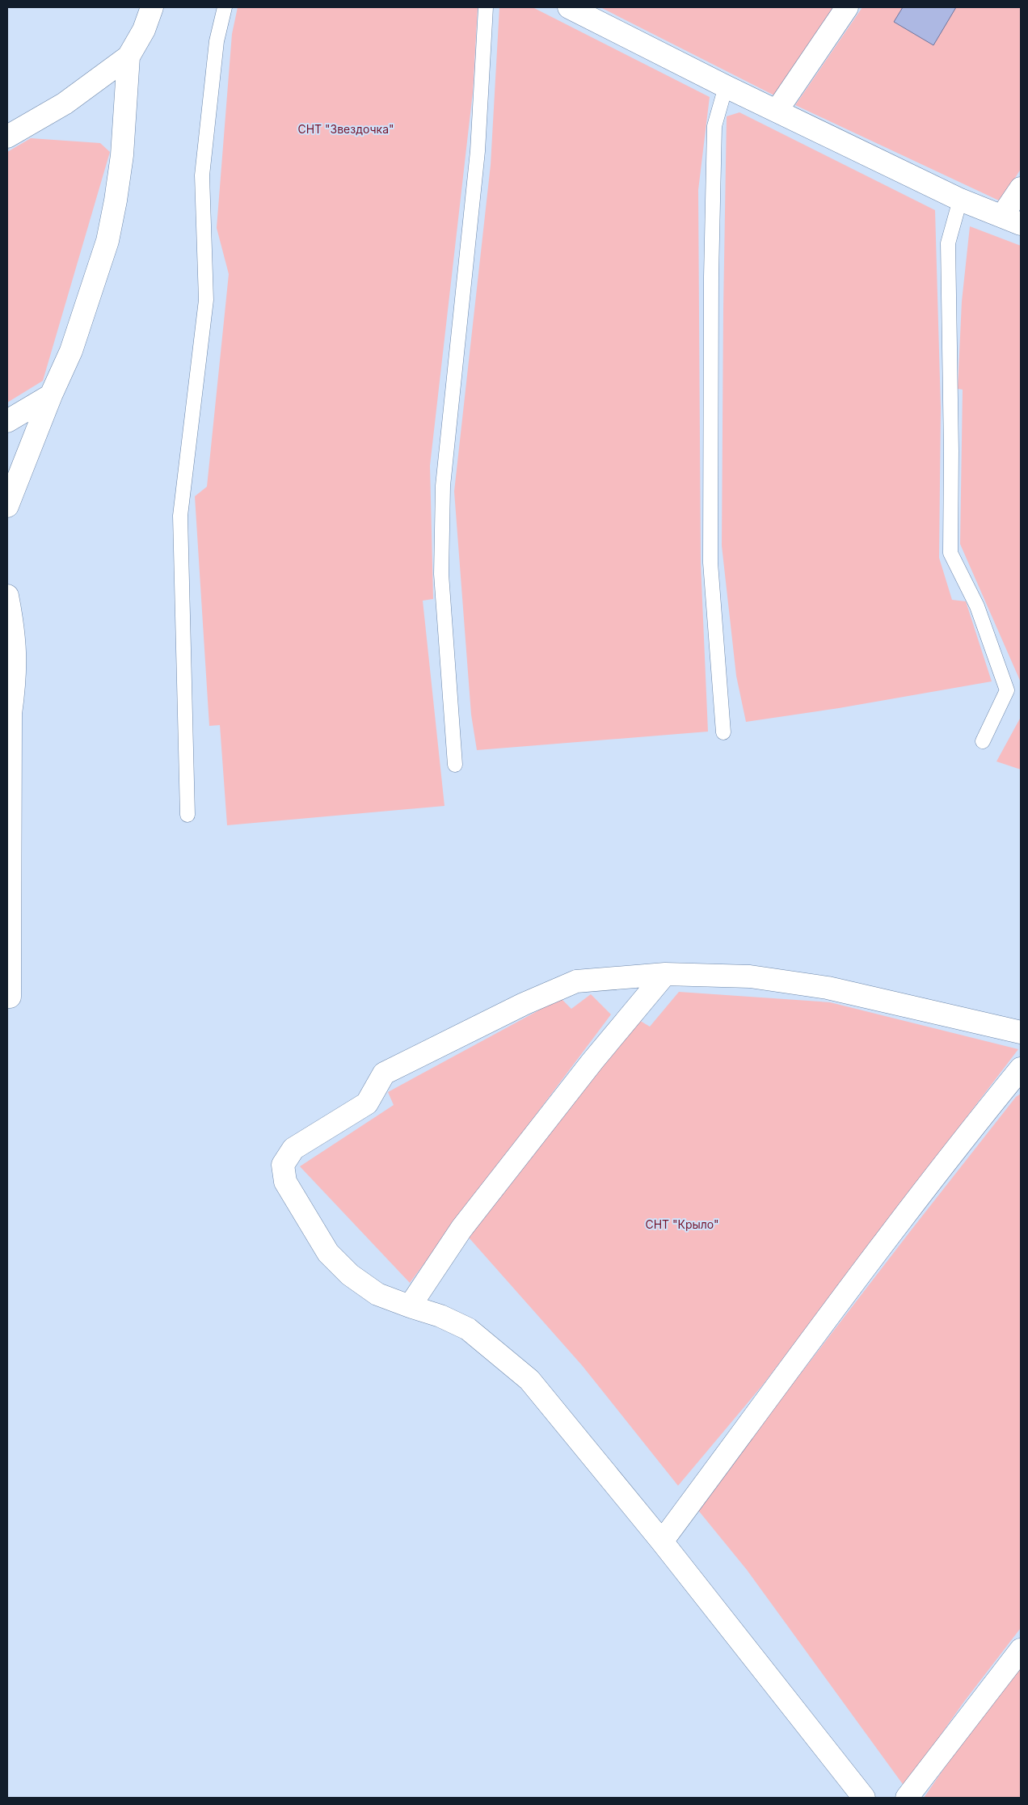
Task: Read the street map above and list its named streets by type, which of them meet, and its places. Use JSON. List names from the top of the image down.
{
  "parks": ["СНТ \"Звездочка\"", "СНТ \"Крыло\""]
}
